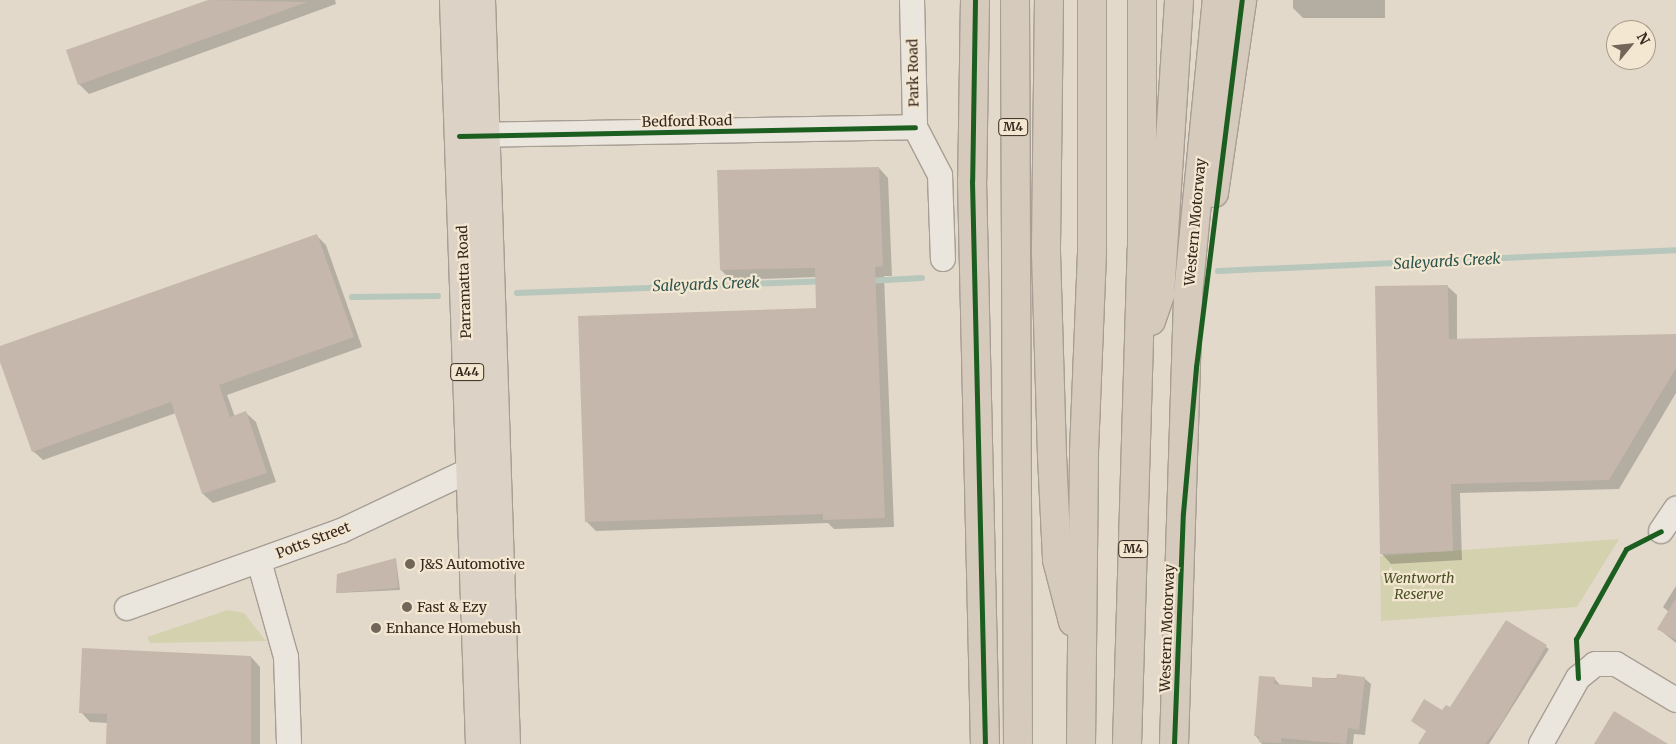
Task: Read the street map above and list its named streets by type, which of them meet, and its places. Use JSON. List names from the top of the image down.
{
  "streets": {
    "highway": [
      "M4",
      "Western Motorway",
      "Parramatta Road",
      "A44"
    ],
    "street": ["Park Road", "Bedford Road", "Potts Street"]
  },
  "crossings": [
    ["Park Road", "Bedford Road"],
    ["Bedford Road", "Parramatta Road"],
    ["Parramatta Road", "Potts Street"]
  ],
  "water": ["Saleyards Creek"],
  "parks": ["Wentworth Reserve"],
  "places": ["J&S Automotive", "Fast & Ezy", "Enhance Homebush"],
  "north": "top right"
}
